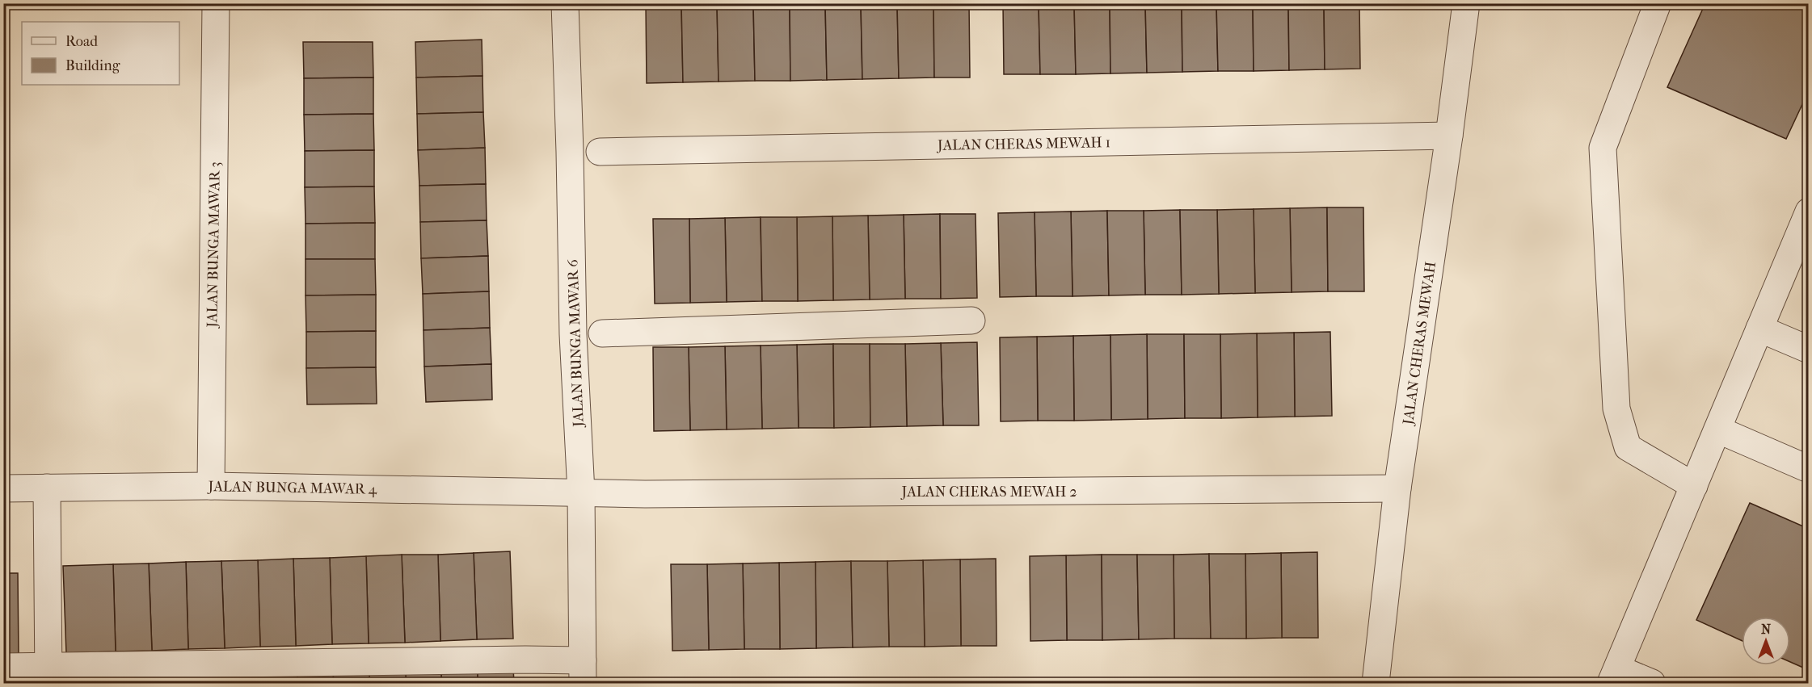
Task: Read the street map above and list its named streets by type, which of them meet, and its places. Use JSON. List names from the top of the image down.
{
  "streets": {
    "street": [
      "JALAN CHERAS MEWAH 1",
      "JALAN BUNGA MAWAR 3",
      "JALAN BUNGA MAWAR 6",
      "JALAN CHERAS MEWAH",
      "JALAN BUNGA MAWAR 4",
      "JALAN CHERAS MEWAH 2"
    ]
  },
  "crossings": [
    ["JALAN CHERAS MEWAH 1", "JALAN CHERAS MEWAH"],
    ["JALAN BUNGA MAWAR 3", "JALAN BUNGA MAWAR 4"],
    ["JALAN BUNGA MAWAR 6", "JALAN BUNGA MAWAR 4"],
    ["JALAN BUNGA MAWAR 6", "JALAN CHERAS MEWAH 2"],
    ["JALAN CHERAS MEWAH", "JALAN CHERAS MEWAH 2"],
    ["JALAN BUNGA MAWAR 4", "JALAN CHERAS MEWAH 2"]
  ],
  "legend": ["Road", "Building"],
  "north": "top"
}
